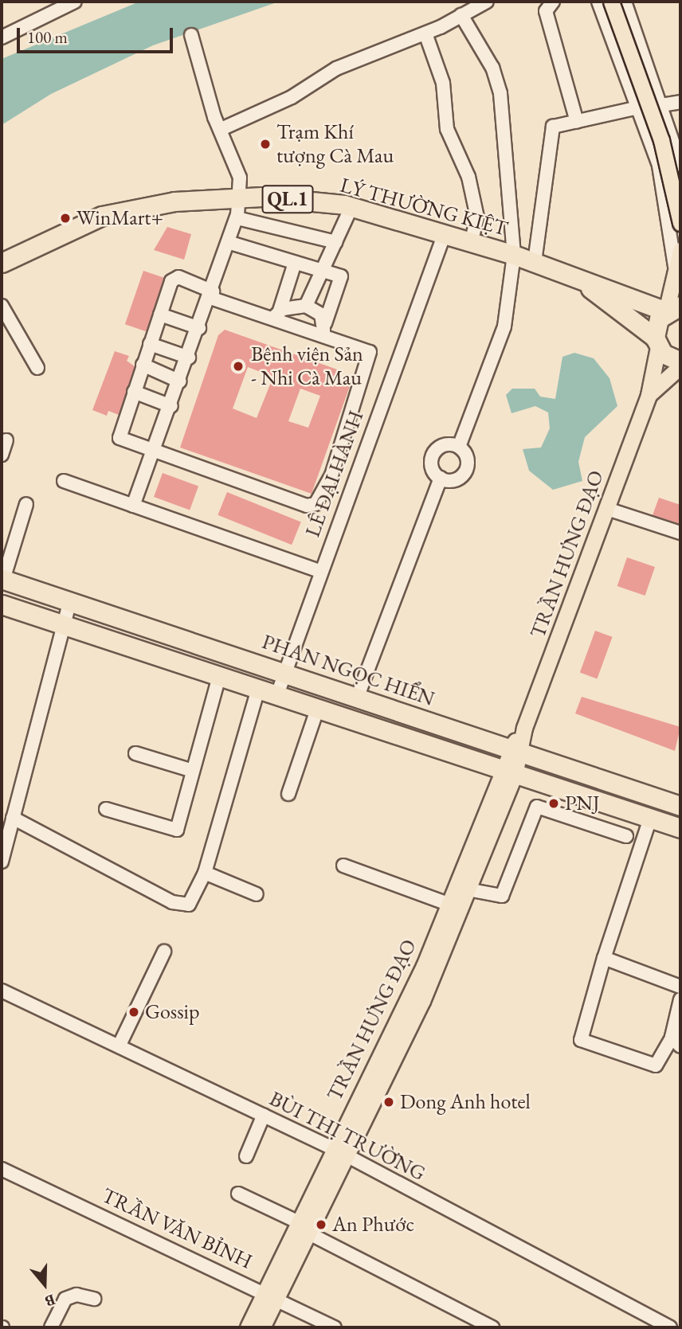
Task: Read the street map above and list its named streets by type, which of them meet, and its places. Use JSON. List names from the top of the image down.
{
  "streets": {
    "highway": ["QL.1", "LÝ THƯỜNG KIỆT", "PHAN NGỌC HIỂN"],
    "main road": ["TRẦN HƯNG ĐẠO"],
    "street": ["LÊ ĐẠI HÀNH", "BÙI THỊ TRƯỜNG", "TRẦN VĂN BỈNH"]
  },
  "crossings": [
    ["QL.1", "LÝ THƯỜNG KIỆT"],
    ["QL.1", "TRẦN HƯNG ĐẠO"],
    ["LÝ THƯỜNG KIỆT", "LÊ ĐẠI HÀNH"],
    ["LÝ THƯỜNG KIỆT", "TRẦN HƯNG ĐẠO"],
    ["LÊ ĐẠI HÀNH", "PHAN NGỌC HIỂN"],
    ["TRẦN HƯNG ĐẠO", "PHAN NGỌC HIỂN"],
    ["TRẦN HƯNG ĐẠO", "BÙI THỊ TRƯỜNG"],
    ["TRẦN HƯNG ĐẠO", "TRẦN VĂN BỈNH"]
  ],
  "places": [
    "Trạm Khí tượng Cà Mau",
    "WinMart+",
    "Bệnh viện Sản - Nhi Cà Mau",
    "PNJ",
    "Gossip",
    "Dong Anh hotel",
    "An Phước"
  ],
  "scale_bar": "100 m",
  "north": "bottom"
}
